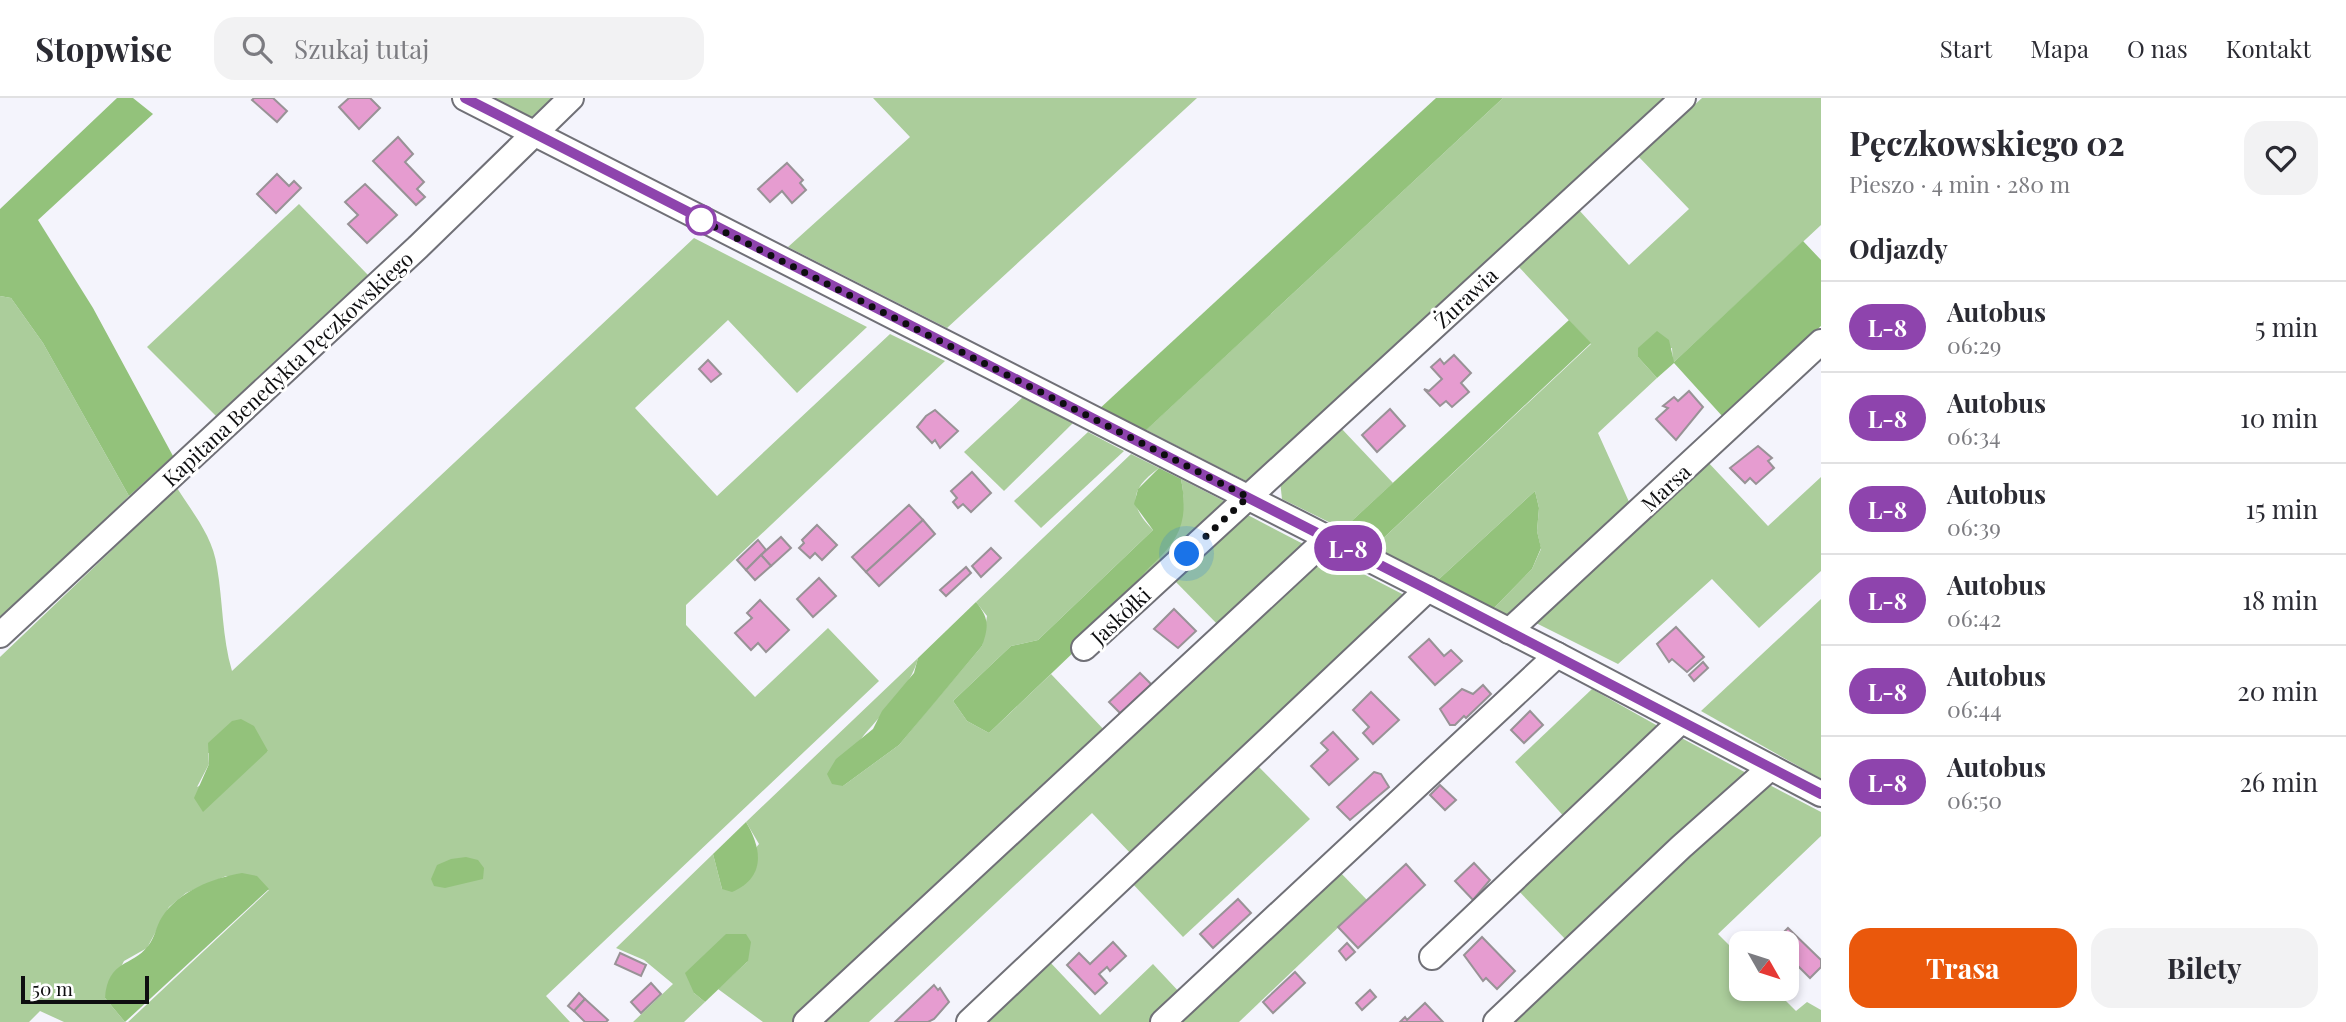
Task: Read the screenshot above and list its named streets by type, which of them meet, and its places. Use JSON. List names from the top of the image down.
{
  "streets": {
    "street": [
      "Żurawia",
      "Kapitana Benedykta Pęczkowskiego",
      "Marsa",
      "Jaskółki"
    ]
  },
  "crossings": [
    ["Żurawia", "Jaskółki"]
  ],
  "lines": ["bus line L-8"],
  "scale_bar": "50 m",
  "north": "bottom right",
  "page": {
    "header": "Stopwise",
    "search": "Szukaj tutaj",
    "nav": [
      "Start",
      "Mapa",
      "O nas",
      "Kontakt"
    ],
    "on_map": "L-8",
    "heading": [
      ["Pęczkowskiego 02", "Pieszo · 4 min · 280 m"],
      "Odjazdy"
    ],
    "list": [
      {
        "mark": "L-8",
        "name": "Autobus",
        "note": "06:29",
        "value": "5 min"
      },
      {
        "mark": "L-8",
        "name": "Autobus",
        "note": "06:34",
        "value": "10 min"
      },
      {
        "mark": "L-8",
        "name": "Autobus",
        "note": "06:39",
        "value": "15 min"
      },
      {
        "mark": "L-8",
        "name": "Autobus",
        "note": "06:42",
        "value": "18 min"
      },
      {
        "mark": "L-8",
        "name": "Autobus",
        "note": "06:44",
        "value": "20 min"
      },
      {
        "mark": "L-8",
        "name": "Autobus",
        "note": "06:50",
        "value": "26 min"
      }
    ],
    "buttons": ["Trasa", "Bilety"],
    "scale": "50 m"
  }
}
